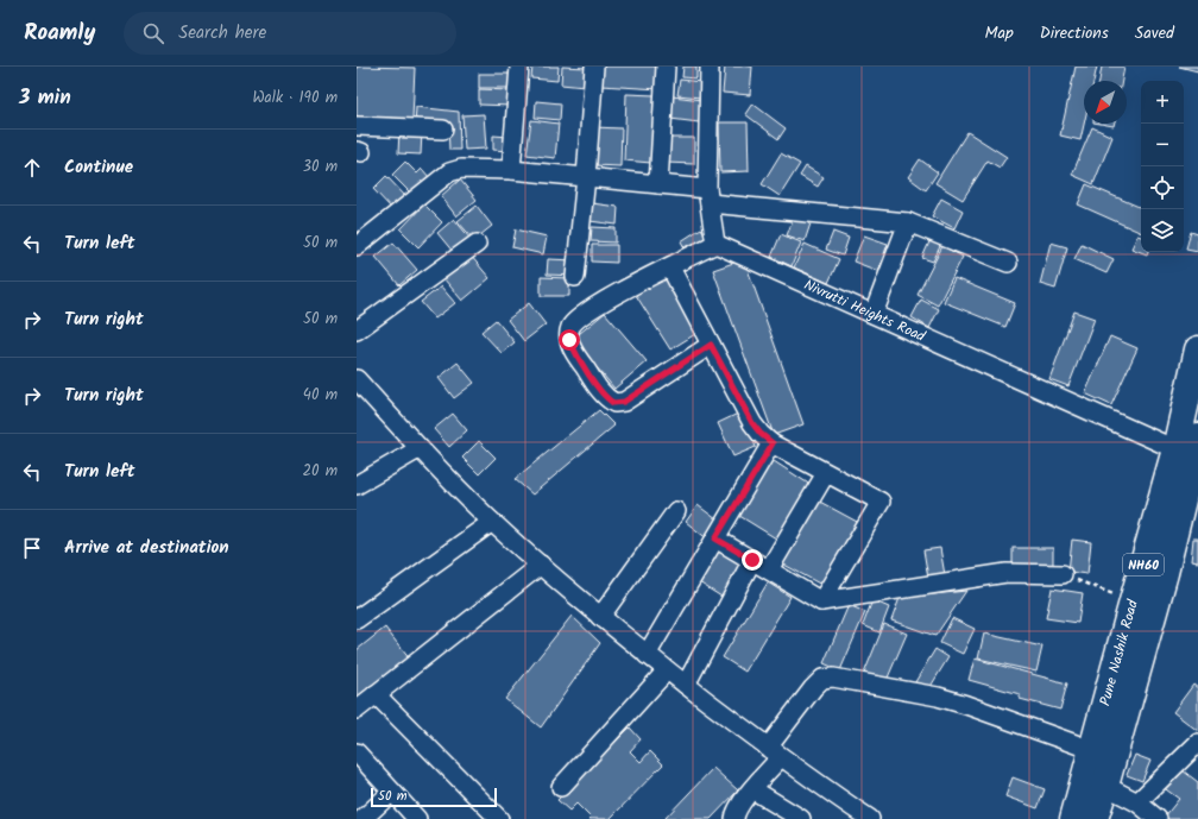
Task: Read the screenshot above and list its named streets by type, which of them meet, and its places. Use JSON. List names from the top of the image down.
{
  "streets": {
    "highway": ["NH60", "Pune Nashik Road"],
    "street": ["Nivrutti Heights Road"]
  },
  "crossings": [
    ["Nivrutti Heights Road", "Pune Nashik Road"]
  ],
  "scale_bar": "50 m",
  "north": "bottom left",
  "page": {
    "header": "Roamly",
    "search": "Search here",
    "nav": ["Map", "Directions", "Saved"],
    "heading": ["3 min", "Walk · 190 m"],
    "map_buttons": ["+", "−"],
    "list": [
      ["Continue", "30 m"],
      ["Turn left", "50 m"],
      ["Turn right", "50 m"],
      ["Turn right", "40 m"],
      ["Turn left", "20 m"],
      "Arrive at destination"
    ],
    "scale": "50 m"
  }
}
